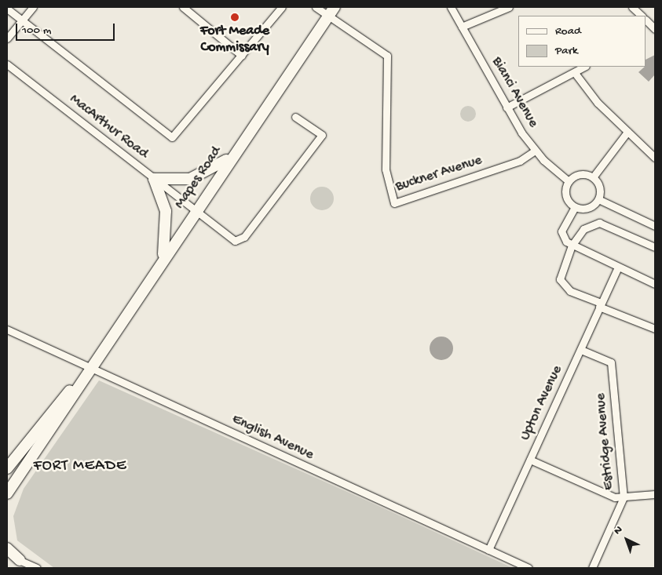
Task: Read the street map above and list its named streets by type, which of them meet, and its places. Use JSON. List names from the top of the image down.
{
  "streets": {
    "street": [
      "Bianci Avenue",
      "MacArthur Road",
      "Buckner Avenue",
      "Mapes Road",
      "Upton Avenue",
      "English Avenue",
      "Estridge Avenue"
    ]
  },
  "crossings": [
    ["Bianci Avenue", "Buckner Avenue"],
    ["MacArthur Road", "Mapes Road"],
    ["Buckner Avenue", "Mapes Road"],
    ["Mapes Road", "English Avenue"],
    ["Upton Avenue", "English Avenue"],
    ["Upton Avenue", "Estridge Avenue"]
  ],
  "districts": ["FORT MEADE"],
  "places": ["Fort Meade Commissary"],
  "legend": ["Road", "Park"],
  "scale_bar": "100 m",
  "north": "top left"
}
